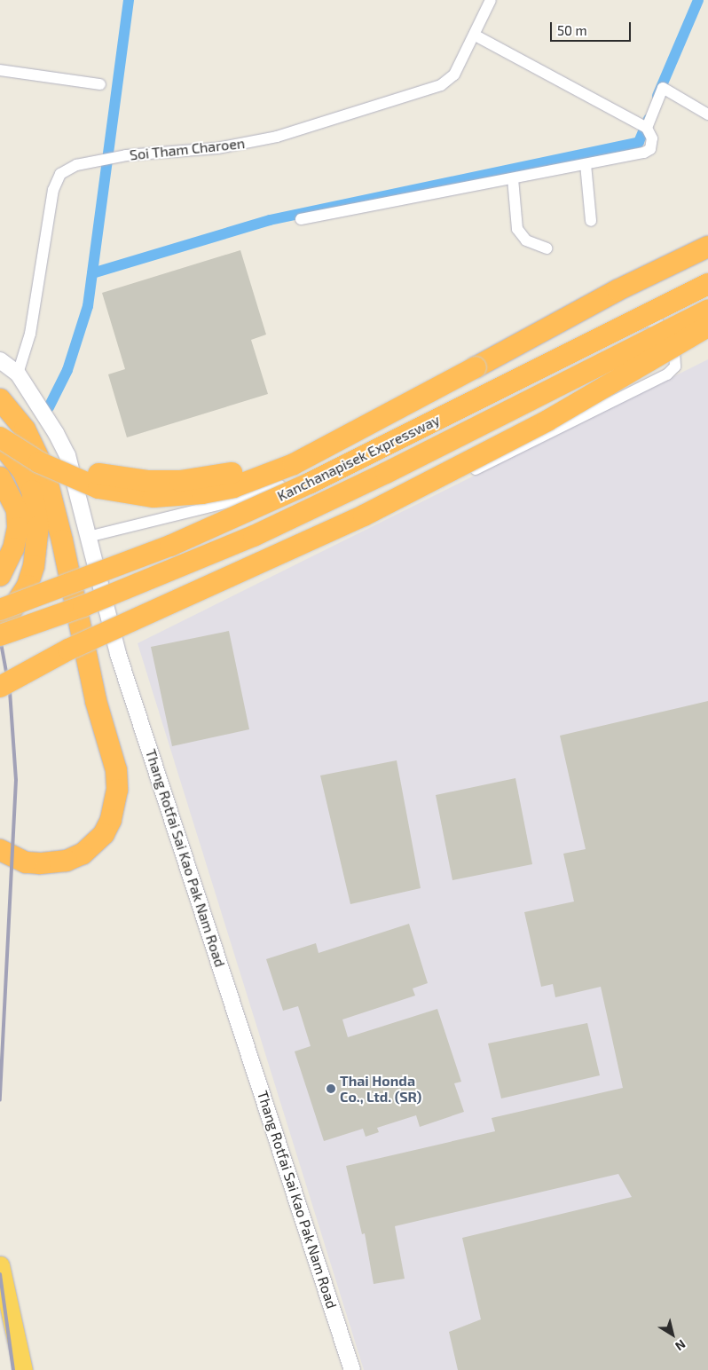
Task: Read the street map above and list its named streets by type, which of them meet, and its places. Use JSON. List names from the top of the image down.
{
  "streets": {
    "highway": ["Kanchanapisek Expressway"],
    "main road": ["Thang Rotfai Sai Kao Pak Nam Road"],
    "street": ["Soi Tham Charoen"]
  },
  "crossings": [
    ["Soi Tham Charoen", "Thang Rotfai Sai Kao Pak Nam Road"]
  ],
  "places": ["Thai Honda Co., Ltd. (SR)"],
  "scale_bar": "50 m",
  "north": "bottom right"
}
